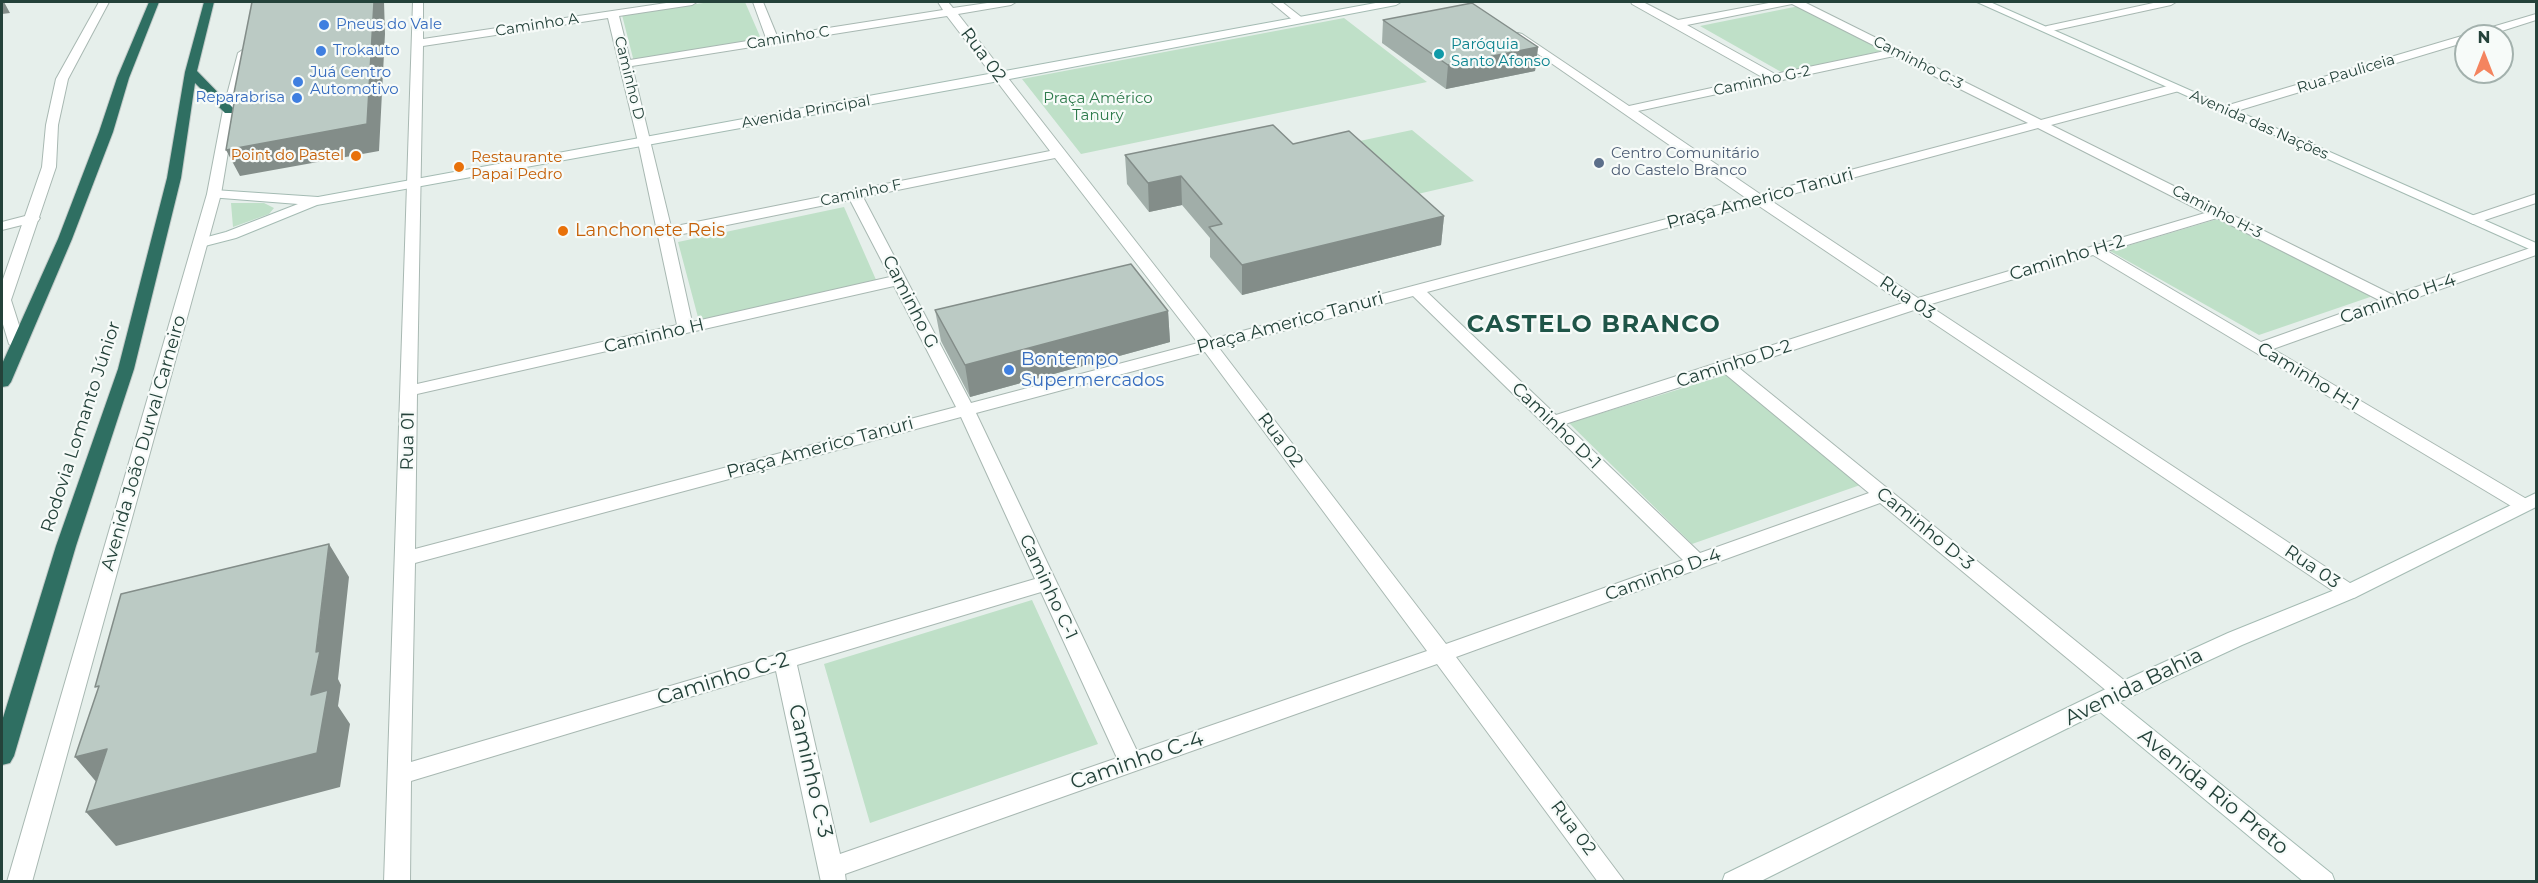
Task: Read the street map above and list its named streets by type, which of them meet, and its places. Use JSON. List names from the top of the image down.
{
  "streets": {
    "highway": ["Rodovia Lomanto Júnior"],
    "street": [
      "Caminho A",
      "Caminho C",
      "Rua 02",
      "Caminho G-3",
      "Rua Pauliceia",
      "Caminho D",
      "Caminho G-2",
      "Avenida Principal",
      "Avenida das Nações",
      "Caminho F",
      "Praça Americo Tanuri",
      "Caminho H-3",
      "Caminho H-2",
      "Rua 03",
      "Caminho H-4",
      "Caminho G",
      "Caminho H",
      "Caminho D-2",
      "Caminho H-1",
      "Caminho D-1",
      "Rua 01",
      "Avenida João Durval Carneiro",
      "Caminho D-3",
      "Caminho D-4",
      "Caminho C-1",
      "Caminho C-2",
      "Avenida Bahia",
      "Caminho C-4",
      "Caminho C-3",
      "Avenida Rio Preto"
    ]
  },
  "crossings": [
    ["Caminho A", "Caminho D"],
    ["Caminho A", "Rua 01"],
    ["Caminho C", "Rua 02"],
    ["Caminho C", "Caminho D"],
    ["Rua 02", "Avenida Principal"],
    ["Rua 02", "Caminho F"],
    ["Rua 02", "Praça Americo Tanuri"],
    ["Rua 02", "Caminho D-4"],
    ["Rua 02", "Caminho C-4"],
    ["Caminho G-3", "Caminho G-2"],
    ["Caminho G-3", "Praça Americo Tanuri"],
    ["Caminho G-3", "Caminho H-3"],
    ["Rua Pauliceia", "Avenida das Nações"],
    ["Caminho D", "Avenida Principal"],
    ["Caminho D", "Caminho F"],
    ["Caminho D", "Caminho H"],
    ["Caminho G-2", "Rua 03"],
    ["Avenida Principal", "Rua 01"],
    ["Avenida Principal", "Avenida João Durval Carneiro"],
    ["Avenida das Nações", "Praça Americo Tanuri"],
    ["Avenida das Nações", "Caminho H-4"],
    ["Caminho F", "Caminho G"],
    ["Praça Americo Tanuri", "Caminho H-3"],
    ["Praça Americo Tanuri", "Rua 03"],
    ["Praça Americo Tanuri", "Caminho G"],
    ["Praça Americo Tanuri", "Caminho D-1"],
    ["Praça Americo Tanuri", "Rua 01"],
    ["Praça Americo Tanuri", "Caminho C-1"],
    ["Caminho H-3", "Caminho H-2"],
    ["Caminho H-3", "Caminho H-4"],
    ["Caminho H-2", "Rua 03"],
    ["Caminho H-2", "Caminho D-2"],
    ["Caminho H-2", "Caminho H-1"],
    ["Rua 03", "Caminho D-2"],
    ["Rua 03", "Avenida Bahia"],
    ["Caminho H-4", "Caminho H-1"],
    ["Caminho G", "Caminho H"],
    ["Caminho G", "Caminho C-1"],
    ["Caminho H", "Rua 01"],
    ["Caminho D-2", "Caminho D-1"],
    ["Caminho D-2", "Caminho D-3"],
    ["Caminho H-1", "Avenida Bahia"],
    ["Caminho D-1", "Caminho D-4"],
    ["Rua 01", "Caminho C-2"],
    ["Caminho D-3", "Caminho D-4"],
    ["Caminho D-3", "Avenida Bahia"],
    ["Caminho D-3", "Avenida Rio Preto"],
    ["Caminho D-4", "Caminho C-4"],
    ["Caminho C-1", "Caminho C-2"],
    ["Caminho C-1", "Caminho C-4"],
    ["Caminho C-2", "Caminho C-3"],
    ["Avenida Bahia", "Avenida Rio Preto"],
    ["Caminho C-4", "Caminho C-3"]
  ],
  "districts": ["CASTELO BRANCO"],
  "parks": ["Praça Américo Tanury"],
  "places": [
    "Pneus do Vale",
    "Trokauto",
    "Paróquia Santo Afonso",
    "Juá Centro Automotivo",
    "Reparabrisa",
    "Point do Pastel",
    "Centro Comunitário do Castelo Branco",
    "Restaurante Papai Pedro",
    "Lanchonete Reis",
    "Bontempo Supermercados"
  ],
  "north": "top"
}
